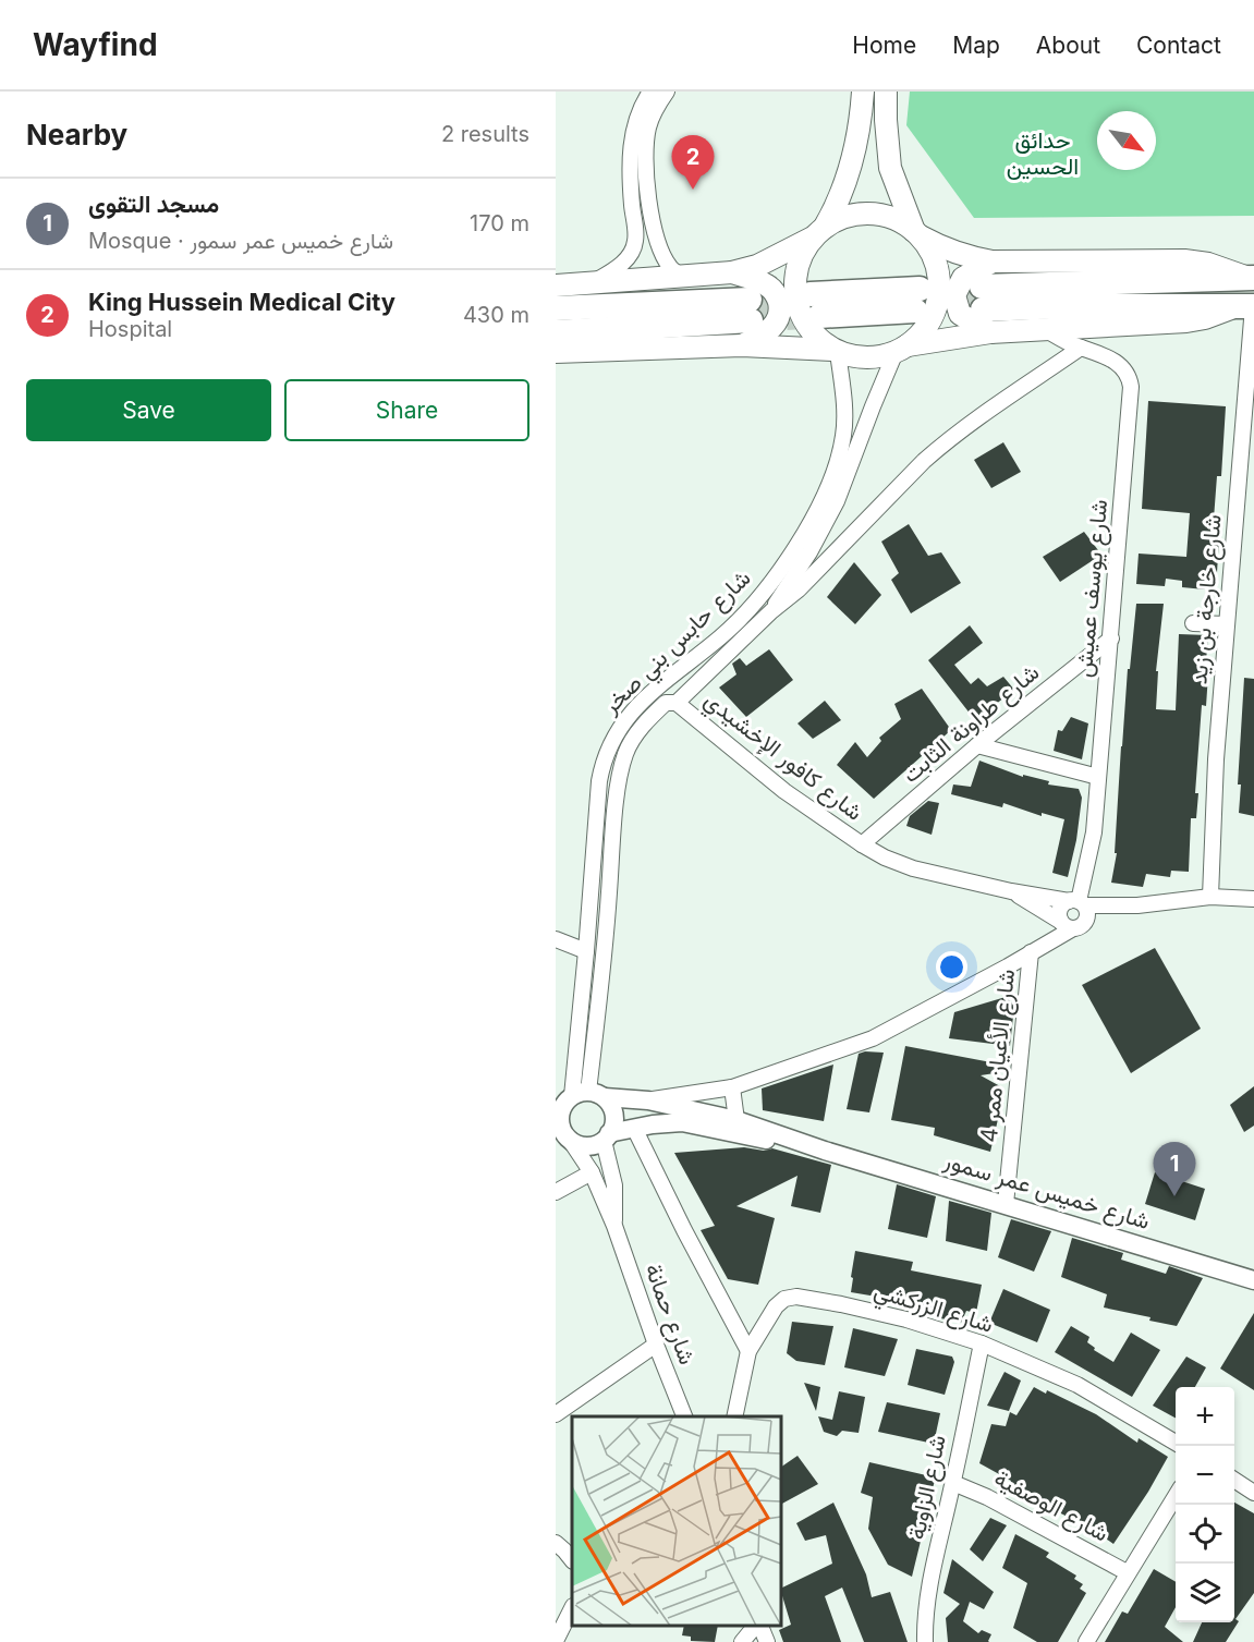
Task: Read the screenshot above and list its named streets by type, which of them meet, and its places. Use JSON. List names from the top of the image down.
{
  "streets": {
    "street": [
      "شارع يوسف عميش",
      "شارع خارجة بن زيد",
      "شارع حابس بني صخر",
      "شارع طراونة الثابت",
      "شارع كافور الإخشيدي",
      "شارع الأعيان ممر 4",
      "شارع خميس عمر سمور",
      "شارع الزركشي",
      "شارع حمانة",
      "شارع الزاوية",
      "شارع الوصفية"
    ]
  },
  "crossings": [
    ["شارع يوسف عميش", "شارع حابس بني صخر"],
    ["شارع يوسف عميش", "شارع طراونة الثابت"],
    ["شارع يوسف عميش", "شارع كافور الإخشيدي"],
    ["شارع خارجة بن زيد", "شارع كافور الإخشيدي"],
    ["شارع حابس بني صخر", "شارع كافور الإخشيدي"],
    ["شارع حابس بني صخر", "شارع خميس عمر سمور"],
    ["شارع حابس بني صخر", "شارع حمانة"],
    ["شارع طراونة الثابت", "شارع كافور الإخشيدي"],
    ["شارع الأعيان ممر 4", "شارع خميس عمر سمور"],
    ["شارع خميس عمر سمور", "شارع حمانة"],
    ["شارع الزركشي", "شارع الزاوية"],
    ["شارع الزاوية", "شارع الوصفية"]
  ],
  "parks": ["حدائق الحسين"],
  "north": "bottom right",
  "page": {
    "header": "Wayfind",
    "nav": [
      "Home",
      "Map",
      "About",
      "Contact"
    ],
    "heading": ["Nearby", "2 results"],
    "pins": ["2", "1"],
    "list": [
      {
        "mark": "1",
        "name": "مسجد التقوى",
        "note": "Mosque · شارع خميس عمر سمور",
        "value": "170 m"
      },
      {
        "mark": "2",
        "name": "King Hussein Medical City",
        "note": "Hospital",
        "value": "430 m"
      }
    ],
    "buttons": ["Save", "Share"],
    "map_buttons": ["+", "−"]
  }
}
